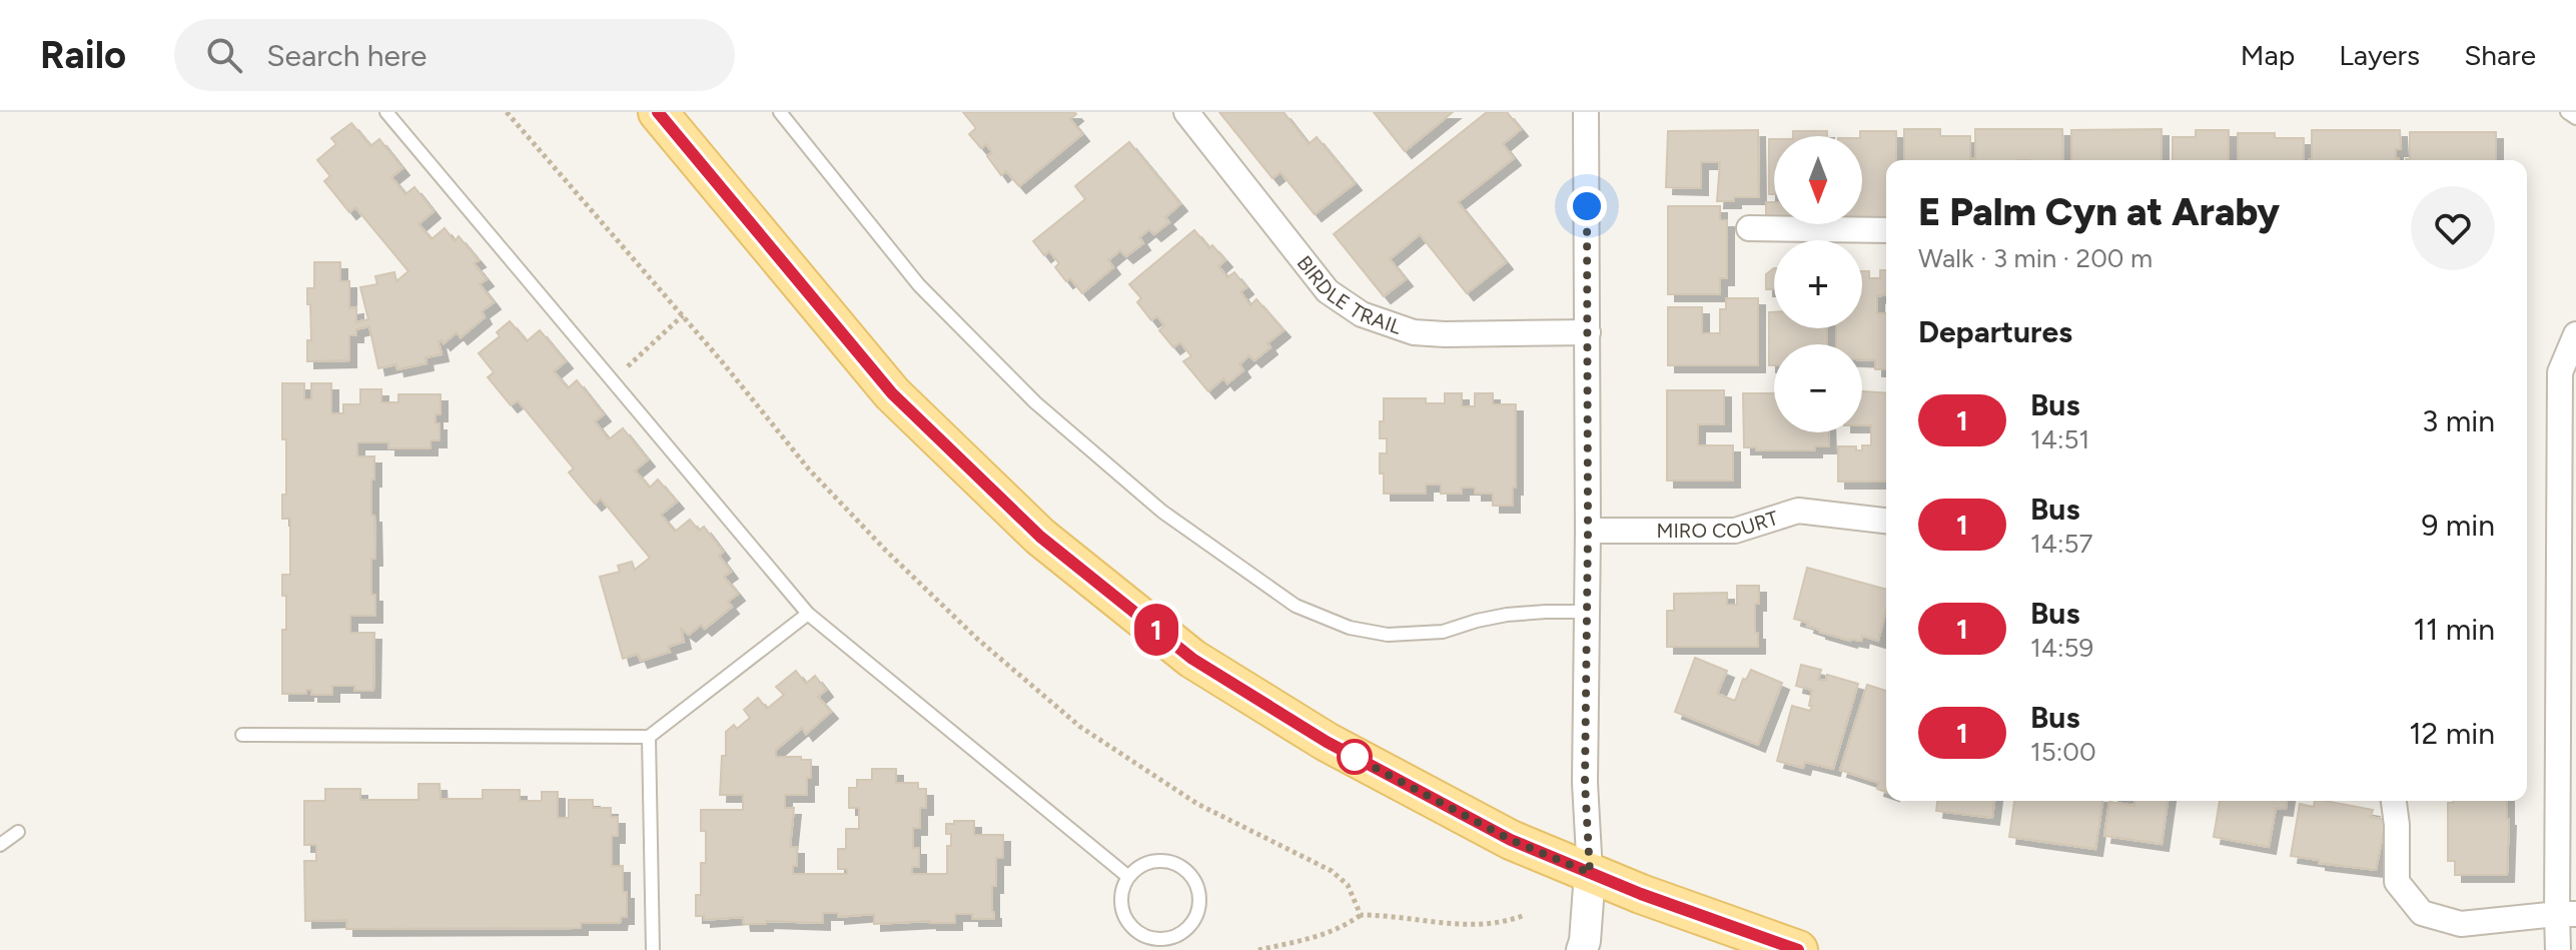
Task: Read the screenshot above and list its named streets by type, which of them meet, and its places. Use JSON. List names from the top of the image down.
{
  "streets": {
    "street": ["BIRDLE TRAIL", "MIRO COURT"]
  },
  "lines": ["bus line 1"],
  "north": "bottom",
  "page": {
    "header": "Railo",
    "search": "Search here",
    "nav": ["Map", "Layers", "Share"],
    "on_map": "1",
    "map_buttons": ["+", "−"],
    "heading": [
      ["E Palm Cyn at Araby", "Walk · 3 min · 200 m"],
      "Departures"
    ],
    "list": [
      {
        "mark": "1",
        "name": "Bus",
        "note": "14:51",
        "value": "3 min"
      },
      {
        "mark": "1",
        "name": "Bus",
        "note": "14:57",
        "value": "9 min"
      },
      {
        "mark": "1",
        "name": "Bus",
        "note": "14:59",
        "value": "11 min"
      },
      {
        "mark": "1",
        "name": "Bus",
        "note": "15:00",
        "value": "12 min"
      }
    ]
  }
}
